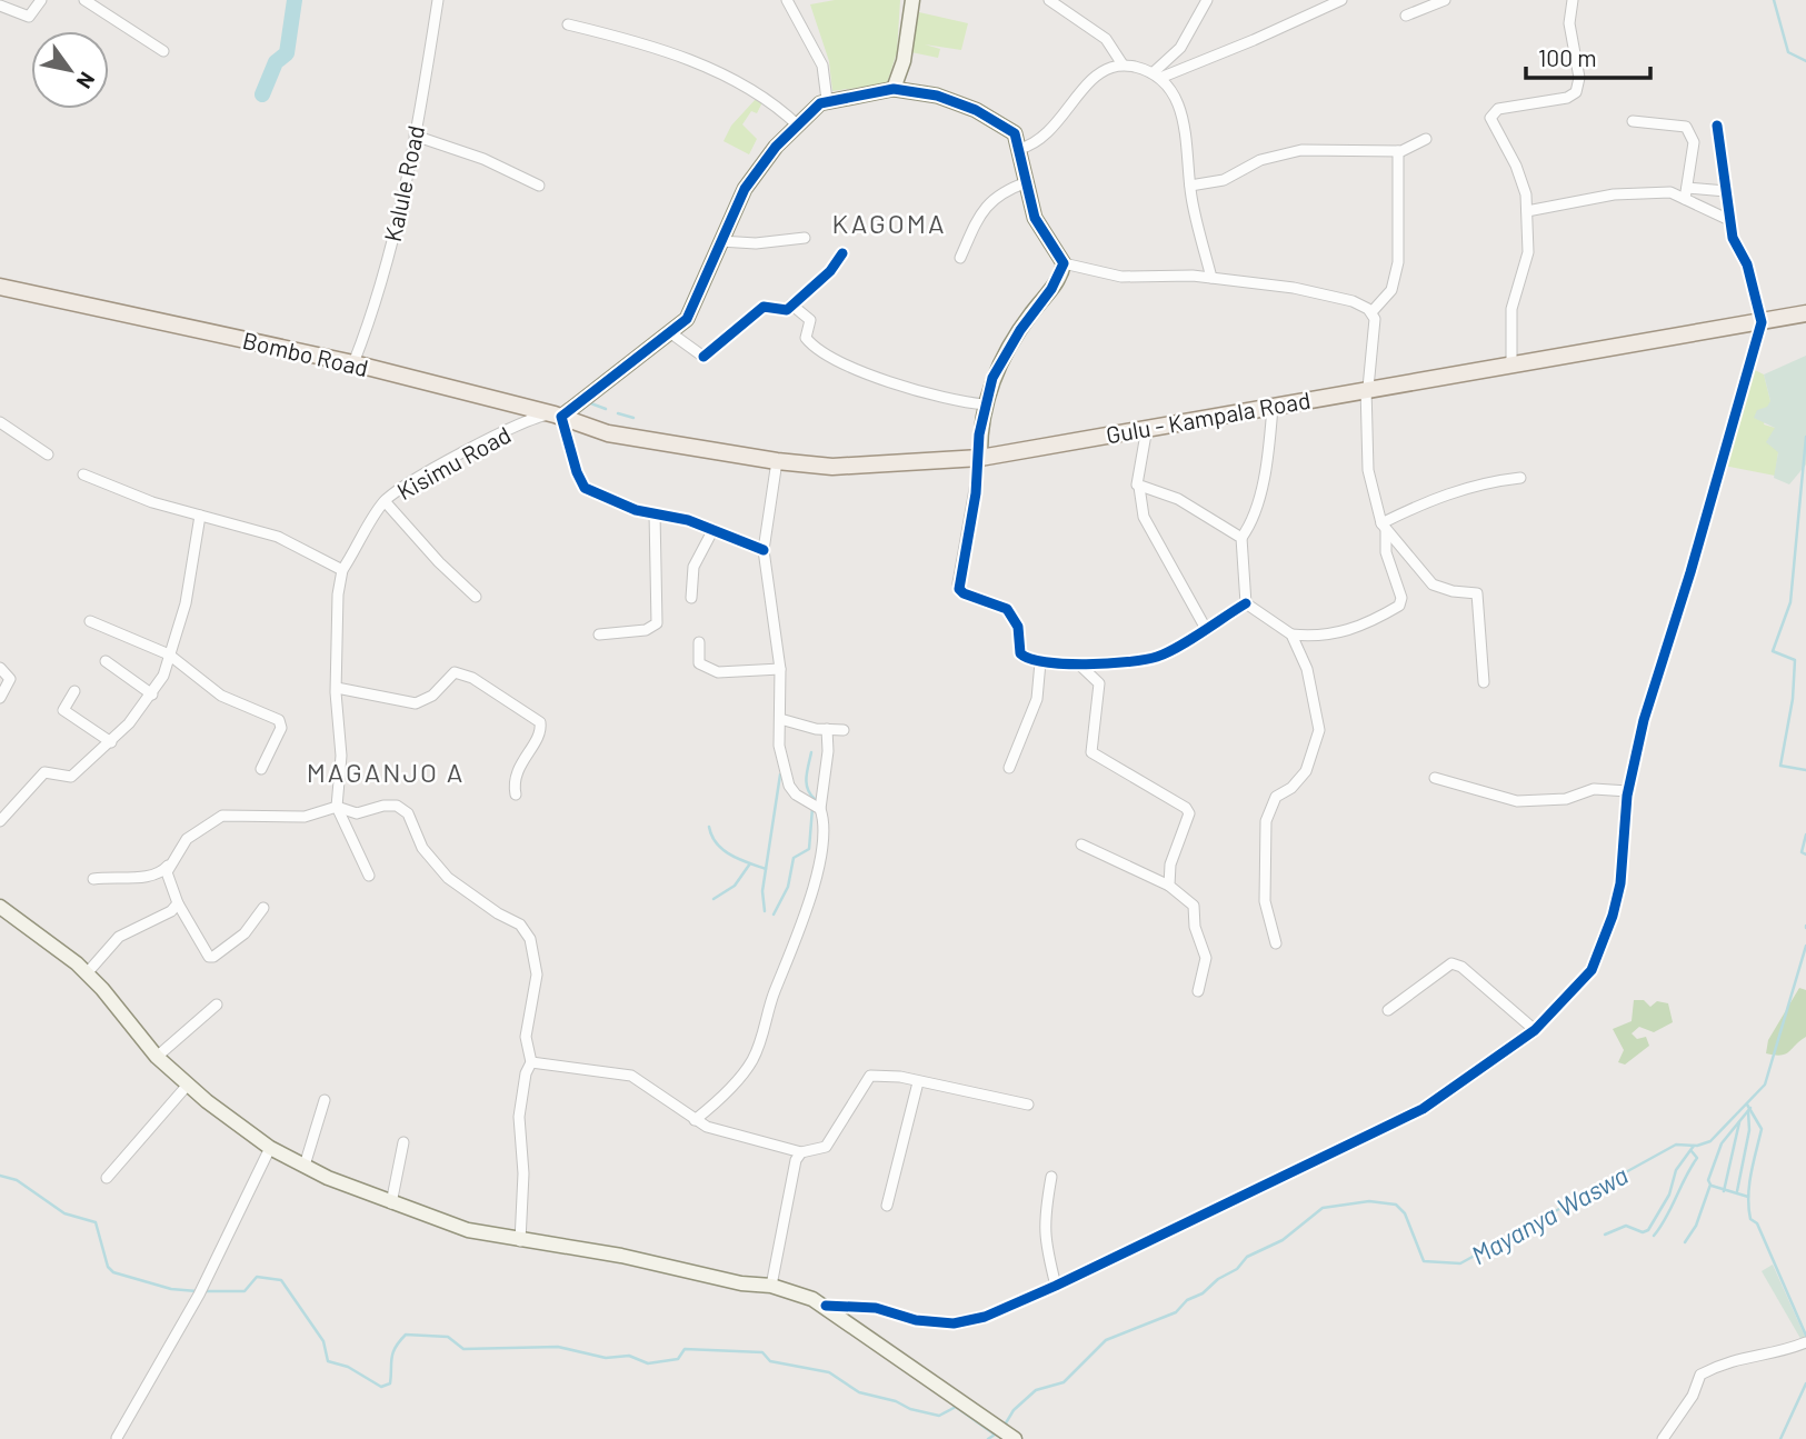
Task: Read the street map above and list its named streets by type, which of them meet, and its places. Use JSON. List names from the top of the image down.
{
  "streets": {
    "main road": ["Bombo Road", "Gulu - Kampala Road"],
    "street": ["Kalule Road", "Kisimu Road"]
  },
  "crossings": [
    ["Kalule Road", "Bombo Road"],
    ["Bombo Road", "Gulu - Kampala Road"],
    ["Bombo Road", "Kisimu Road"]
  ],
  "districts": ["KAGOMA", "MAGANJO A"],
  "water": ["Mayanya Waswa"],
  "scale_bar": "100 m",
  "north": "bottom right"
}
